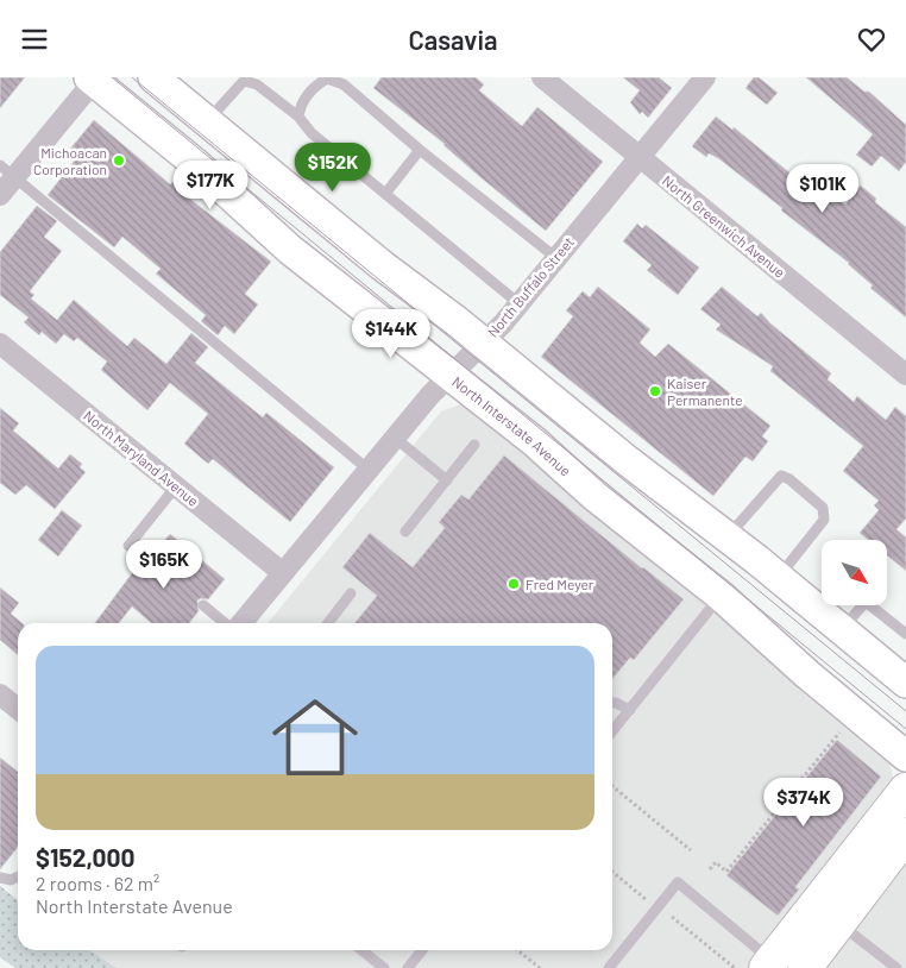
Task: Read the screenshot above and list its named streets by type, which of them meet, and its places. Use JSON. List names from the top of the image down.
{
  "streets": {
    "street": [
      "North Greenwich Avenue",
      "North Buffalo Street",
      "North Interstate Avenue",
      "North Maryland Avenue"
    ]
  },
  "crossings": [
    ["North Greenwich Avenue", "North Buffalo Street"],
    ["North Buffalo Street", "North Interstate Avenue"],
    ["North Buffalo Street", "North Maryland Avenue"]
  ],
  "places": ["Michoacan Corporation", "Kaiser Permanente", "Fred Meyer"],
  "north": "bottom right",
  "page": {
    "header": "Casavia",
    "price": [
      "$152K",
      "$177K",
      "$101K",
      "$144K",
      "$165K",
      "$374K"
    ],
    "list": [
      {
        "name": "$152,000",
        "note": "2 rooms · 62 m² · North Interstate Avenue"
      }
    ]
  }
}
